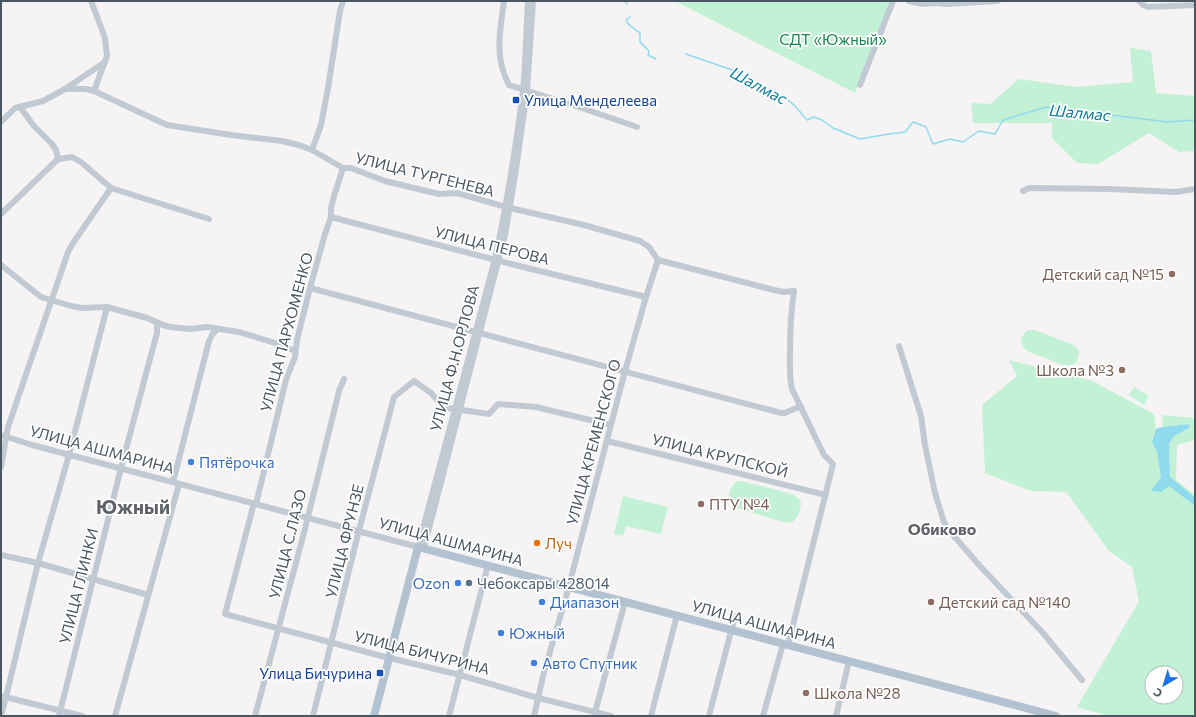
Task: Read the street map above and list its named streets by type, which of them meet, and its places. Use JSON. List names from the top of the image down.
{
  "streets": {
    "main road": ["УЛИЦА Ф.Н.ОРЛОВА", "УЛИЦА АШМАРИНА"],
    "street": [
      "УЛИЦА ТУРГЕНЕВА",
      "УЛИЦА ПЕРОВА",
      "УЛИЦА ПАРХОМЕНКО",
      "УЛИЦА КРЕМЕНСКОГО",
      "УЛИЦА КРУПСКОЙ",
      "УЛИЦА ФРУНЗЕ",
      "УЛИЦА С.ЛАЗО",
      "УЛИЦА ГЛИНКИ",
      "УЛИЦА БИЧУРИНА"
    ]
  },
  "crossings": [
    ["УЛИЦА ТУРГЕНЕВА", "УЛИЦА ПАРХОМЕНКО"],
    ["УЛИЦА ТУРГЕНЕВА", "УЛИЦА Ф.Н.ОРЛОВА"],
    ["УЛИЦА ТУРГЕНЕВА", "УЛИЦА КРЕМЕНСКОГО"],
    ["УЛИЦА ПЕРОВА", "УЛИЦА ПАРХОМЕНКО"],
    ["УЛИЦА ПЕРОВА", "УЛИЦА Ф.Н.ОРЛОВА"],
    ["УЛИЦА ПЕРОВА", "УЛИЦА КРЕМЕНСКОГО"],
    ["УЛИЦА ПАРХОМЕНКО", "УЛИЦА АШМАРИНА"],
    ["УЛИЦА ПАРХОМЕНКО", "УЛИЦА БИЧУРИНА"],
    ["УЛИЦА Ф.Н.ОРЛОВА", "УЛИЦА АШМАРИНА"],
    ["УЛИЦА Ф.Н.ОРЛОВА", "УЛИЦА ФРУНЗЕ"],
    ["УЛИЦА Ф.Н.ОРЛОВА", "УЛИЦА БИЧУРИНА"],
    ["УЛИЦА КРЕМЕНСКОГО", "УЛИЦА АШМАРИНА"],
    ["УЛИЦА КРЕМЕНСКОГО", "УЛИЦА КРУПСКОЙ"],
    ["УЛИЦА КРЕМЕНСКОГО", "УЛИЦА БИЧУРИНА"],
    ["УЛИЦА АШМАРИНА", "УЛИЦА ФРУНЗЕ"],
    ["УЛИЦА АШМАРИНА", "УЛИЦА С.ЛАЗО"],
    ["УЛИЦА АШМАРИНА", "УЛИЦА ГЛИНКИ"],
    ["УЛИЦА ФРУНЗЕ", "УЛИЦА БИЧУРИНА"],
    ["УЛИЦА С.ЛАЗО", "УЛИЦА БИЧУРИНА"]
  ],
  "districts": ["Южный", "Обиково"],
  "water": ["Шалмас"],
  "parks": ["СДТ «Южный»"],
  "places": {
    "transit": ["Улица Менделеева", "Улица Бичурина"],
    "other": [
      "Детский сад №15",
      "Школа №3",
      "Пятёрочка",
      "ПТУ №4",
      "Луч",
      "Ozon",
      "Чебоксары 428014",
      "Диапазон",
      "Детский сад №140",
      "Южный",
      "Авто Спутник",
      "Школа №28"
    ]
  },
  "north": "bottom left"
}
